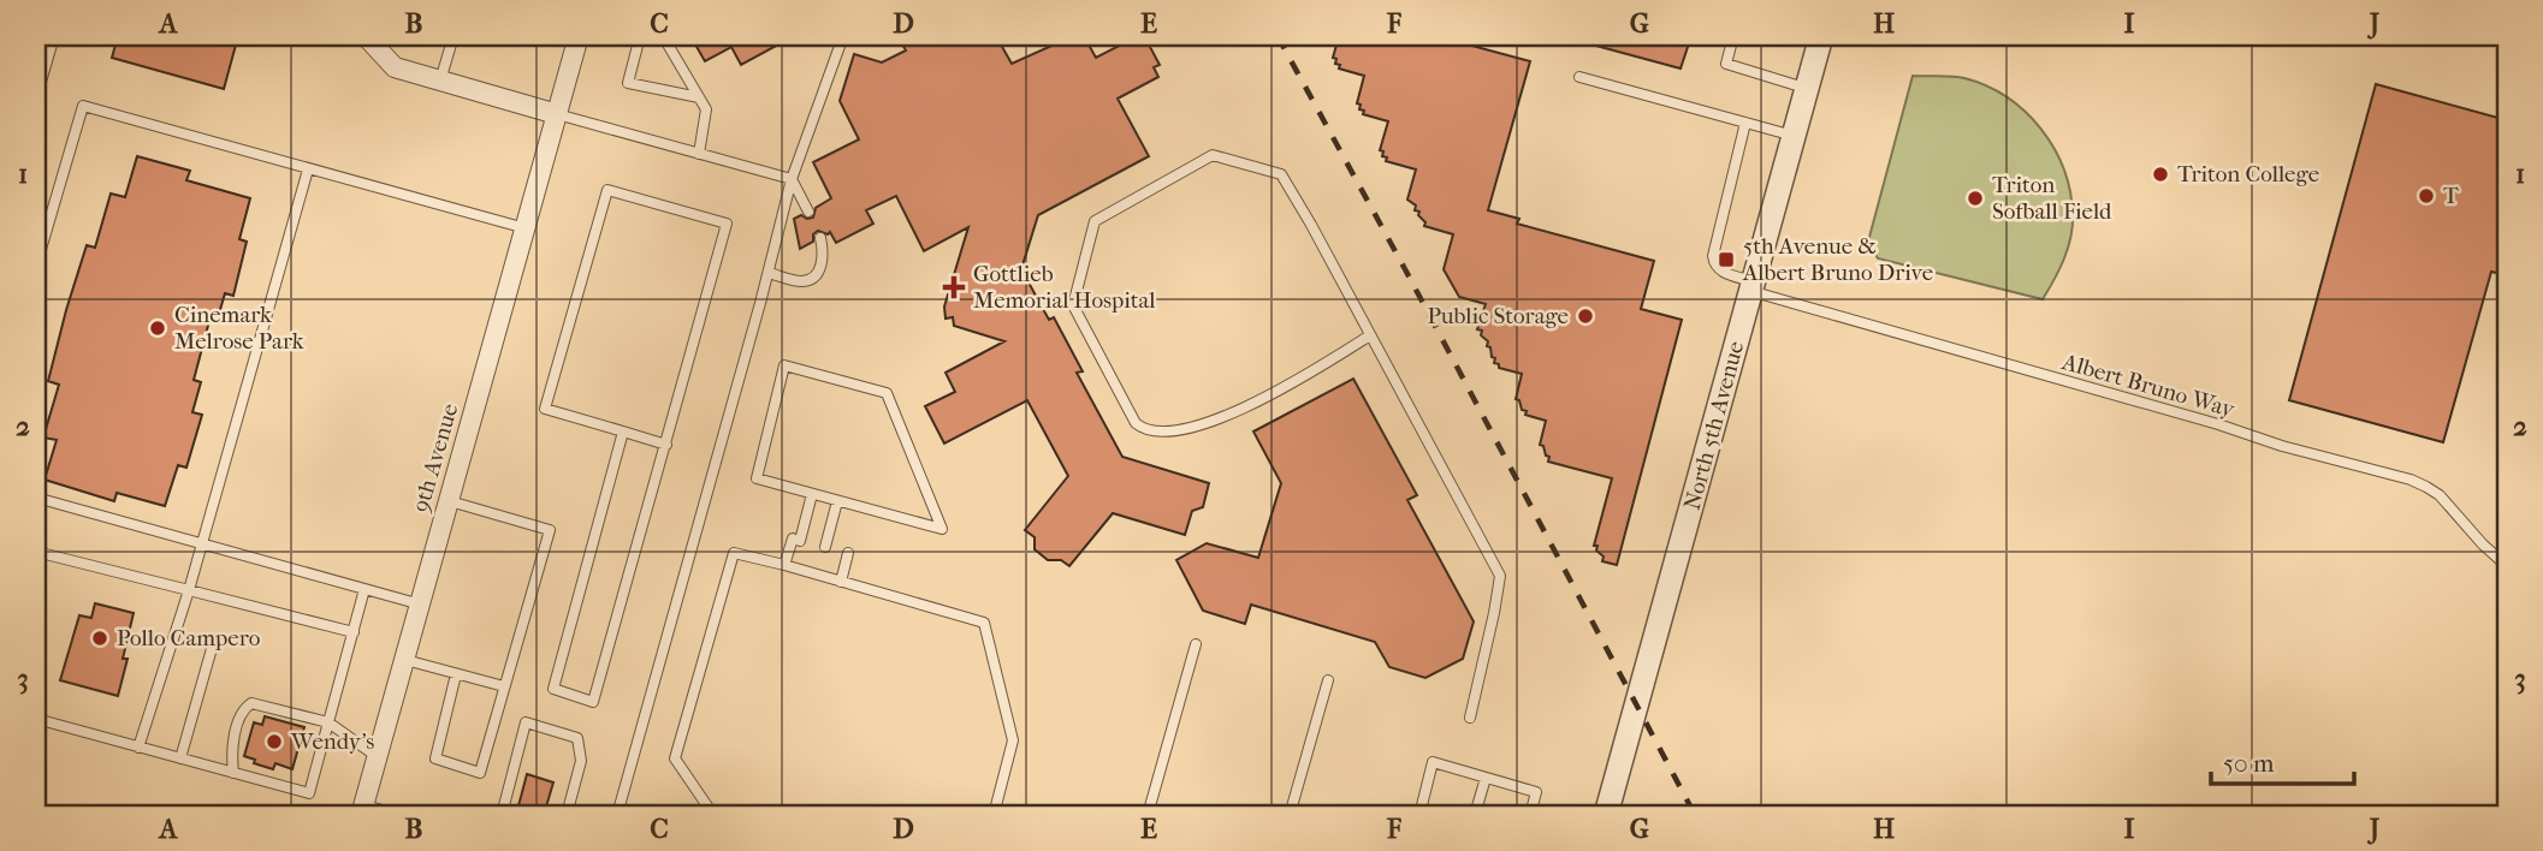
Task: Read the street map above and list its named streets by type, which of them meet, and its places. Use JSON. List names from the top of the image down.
{
  "streets": {
    "street": ["North 5th Avenue", "9th Avenue"],
    "lane": ["Albert Bruno Way"]
  },
  "crossings": [
    ["Albert Bruno Way", "North 5th Avenue"]
  ],
  "places": {
    "other": [
      "Triton College",
      "T",
      "Triton Sofball Field",
      "Public Storage",
      "Cinemark Melrose Park",
      "Pollo Campero",
      "Wendy's"
    ],
    "transit": ["5th Avenue & Albert Bruno Drive"],
    "health": ["Gottlieb Memorial Hospital"]
  },
  "scale_bar": "50 m",
  "grid": {
    "columns": [
      "A",
      "B",
      "C",
      "D",
      "E",
      "F",
      "G",
      "H",
      "I",
      "J"
    ],
    "rows": ["1", "2", "3"]
  }
}
